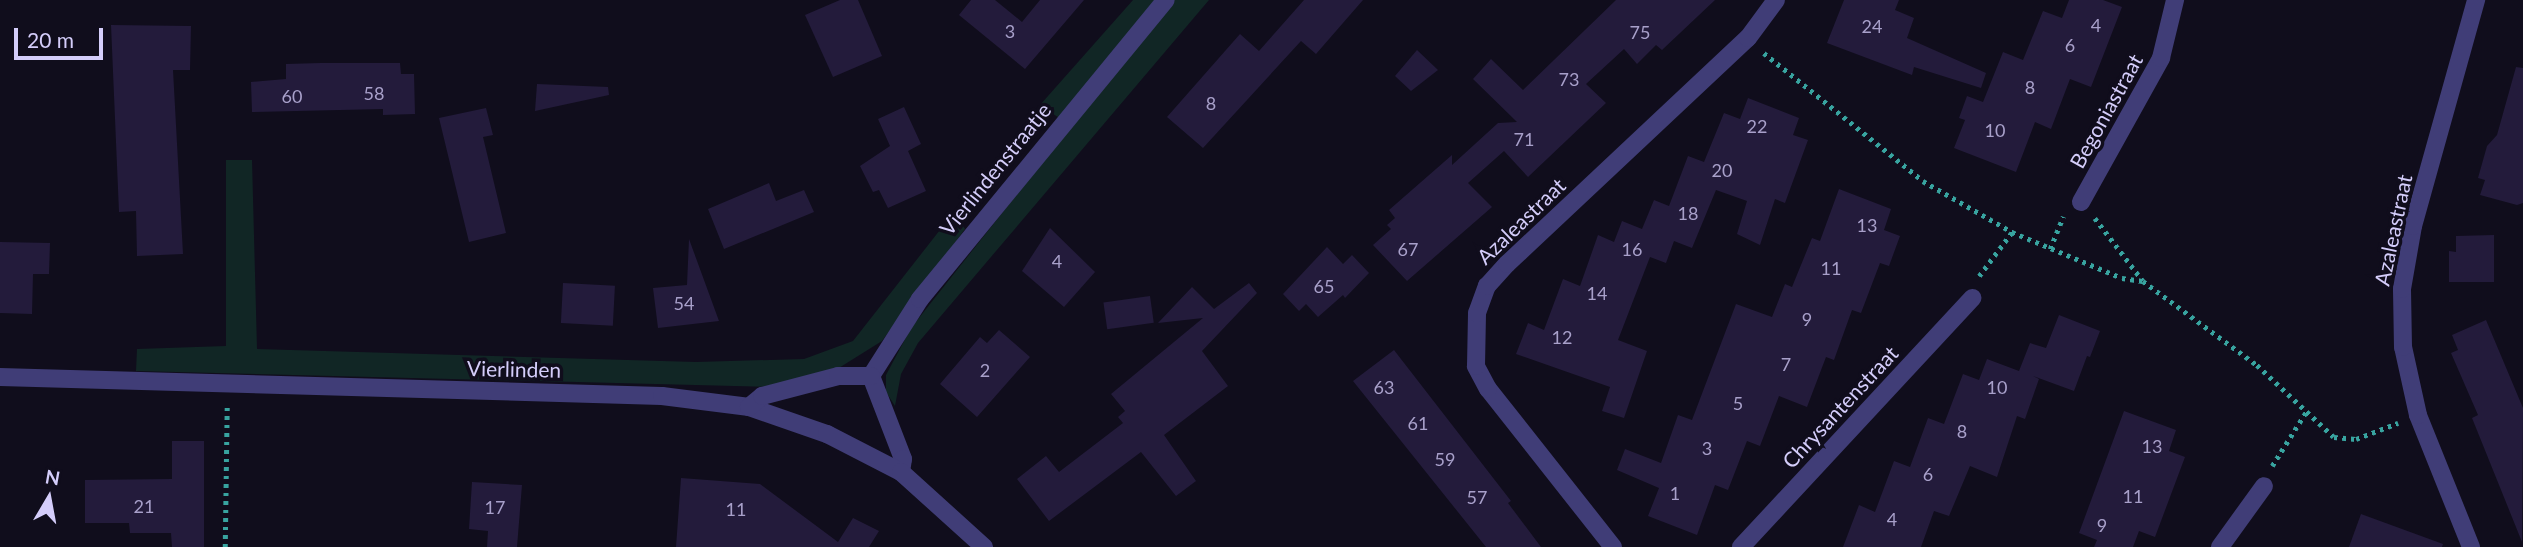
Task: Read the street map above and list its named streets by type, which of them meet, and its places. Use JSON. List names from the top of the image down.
{
  "streets": {
    "street": [
      "Begoniastraat",
      "Vierlindenstraatje",
      "Azaleastraat",
      "Vierlinden",
      "Chrysantenstraat"
    ]
  },
  "house_numbers": [
    "4",
    "24",
    "3",
    "75",
    "6",
    "73",
    "8",
    "58",
    "60",
    "8",
    "22",
    "10",
    "71",
    "20",
    "18",
    "13",
    "67",
    "16",
    "4",
    "11",
    "65",
    "14",
    "54",
    "9",
    "12",
    "7",
    "2",
    "63",
    "10",
    "5",
    "61",
    "8",
    "13",
    "3",
    "59",
    "6",
    "1",
    "11",
    "57",
    "21",
    "17",
    "11",
    "4",
    "9"
  ],
  "scale_bar": "20 m",
  "north": "top"
}
